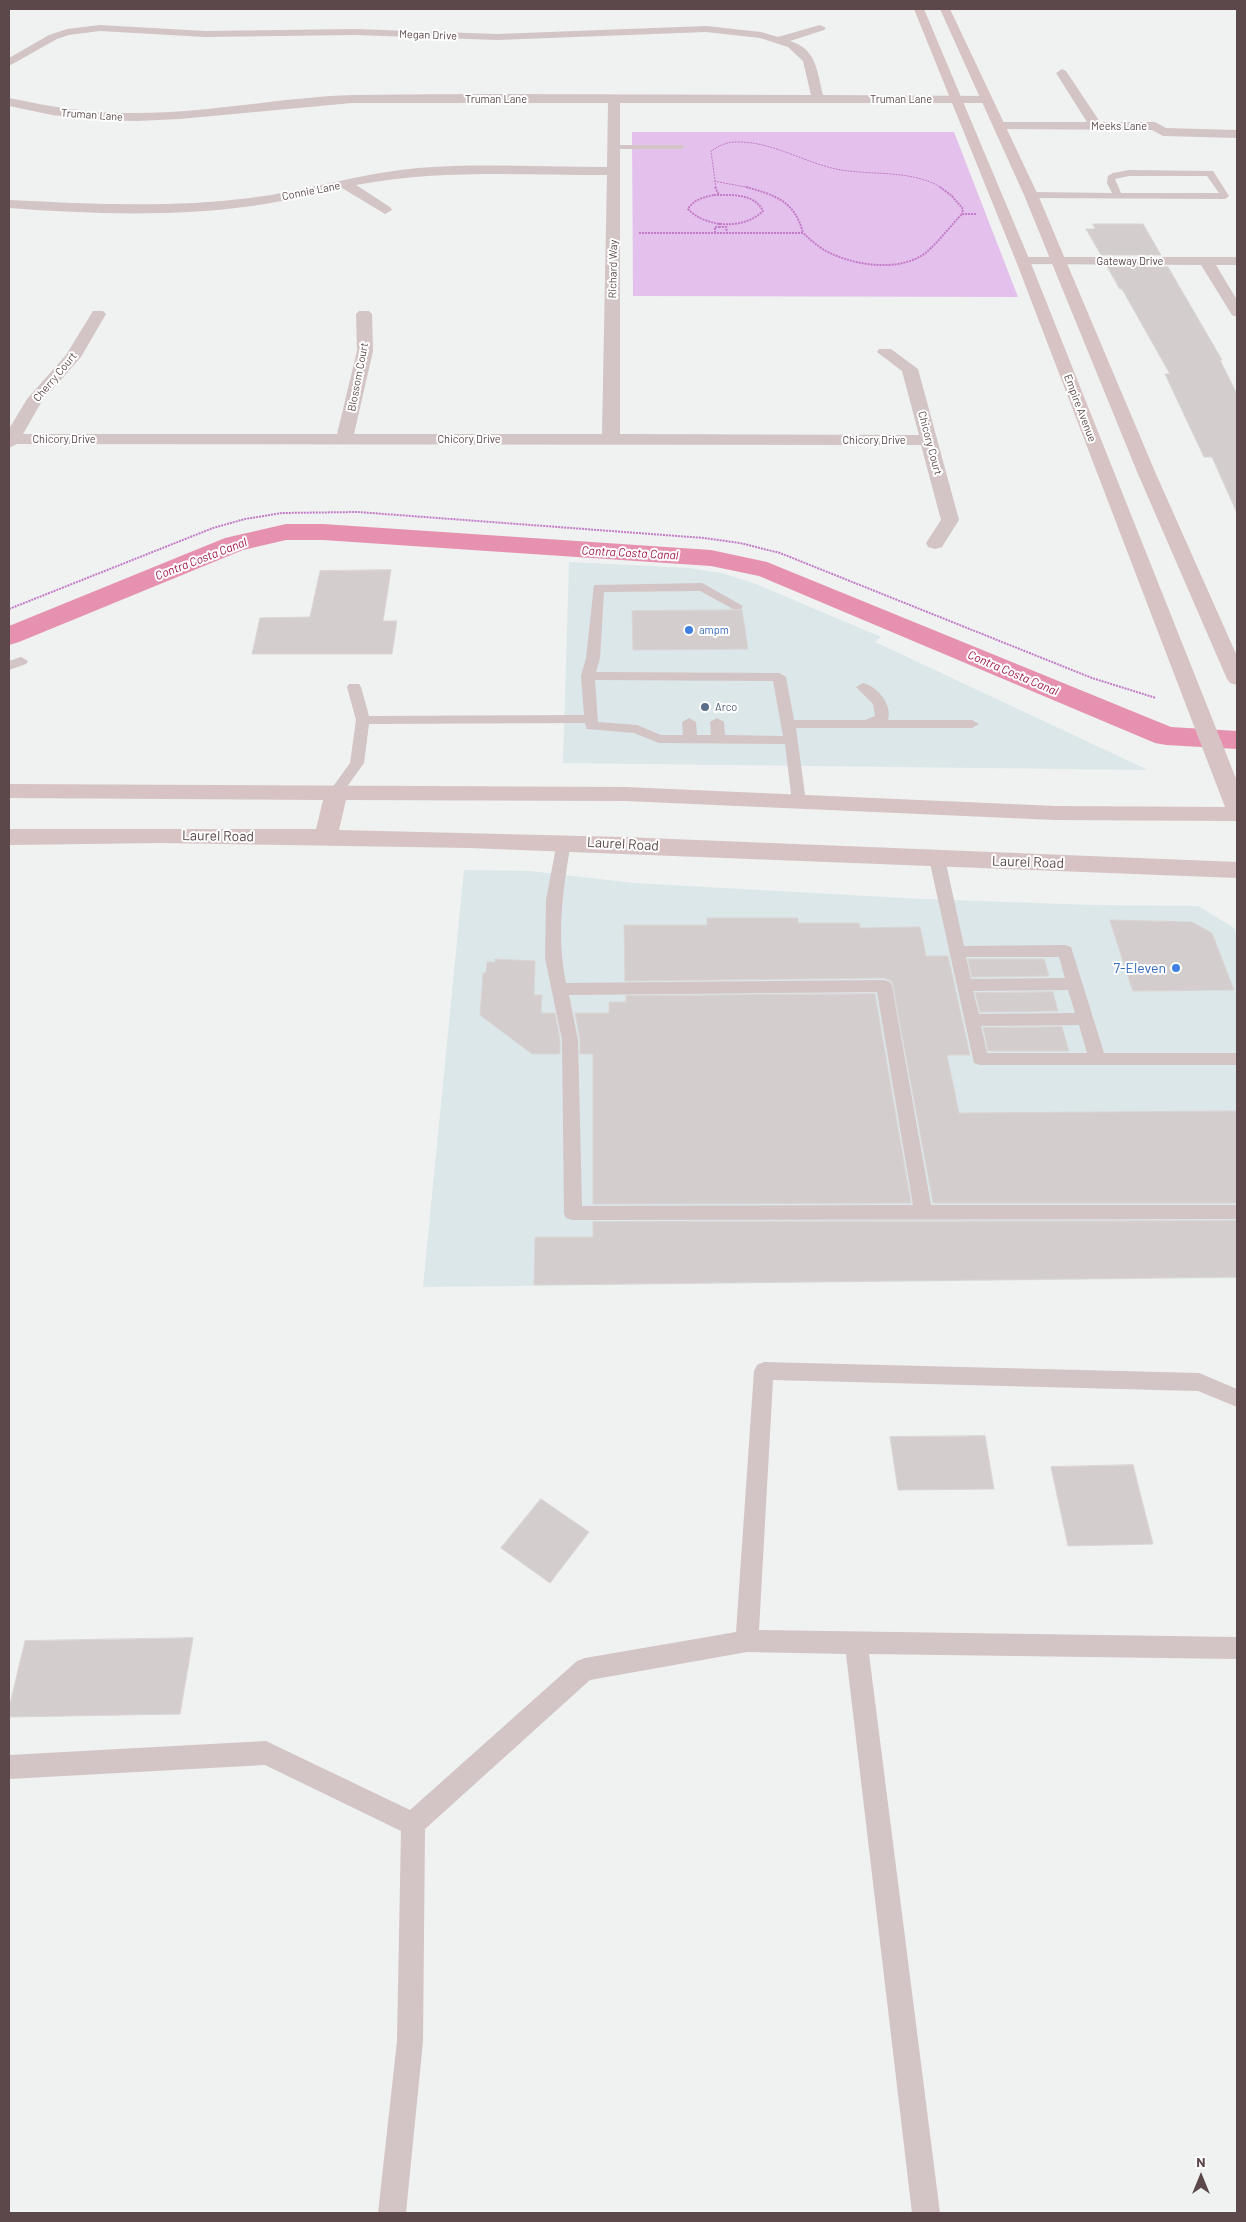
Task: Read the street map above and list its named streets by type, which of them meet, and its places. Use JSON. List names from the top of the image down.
{
  "streets": {
    "main road": ["Empire Avenue", "Laurel Road"],
    "street": [
      "Megan Drive",
      "Truman Lane",
      "Meeks Lane",
      "Connie Lane",
      "Gateway Drive",
      "Richard Way",
      "Cherry Court",
      "Blossom Court",
      "Chicory Drive",
      "Chicory Court"
    ]
  },
  "crossings": [
    ["Megan Drive", "Truman Lane"],
    ["Truman Lane", "Richard Way"],
    ["Truman Lane", "Empire Avenue"],
    ["Connie Lane", "Richard Way"],
    ["Gateway Drive", "Empire Avenue"],
    ["Richard Way", "Chicory Drive"],
    ["Cherry Court", "Chicory Drive"],
    ["Blossom Court", "Chicory Drive"],
    ["Chicory Drive", "Chicory Court"]
  ],
  "water": ["Contra Costa Canal"],
  "places": ["ampm", "Arco", "7-Eleven"],
  "north": "top"
}
